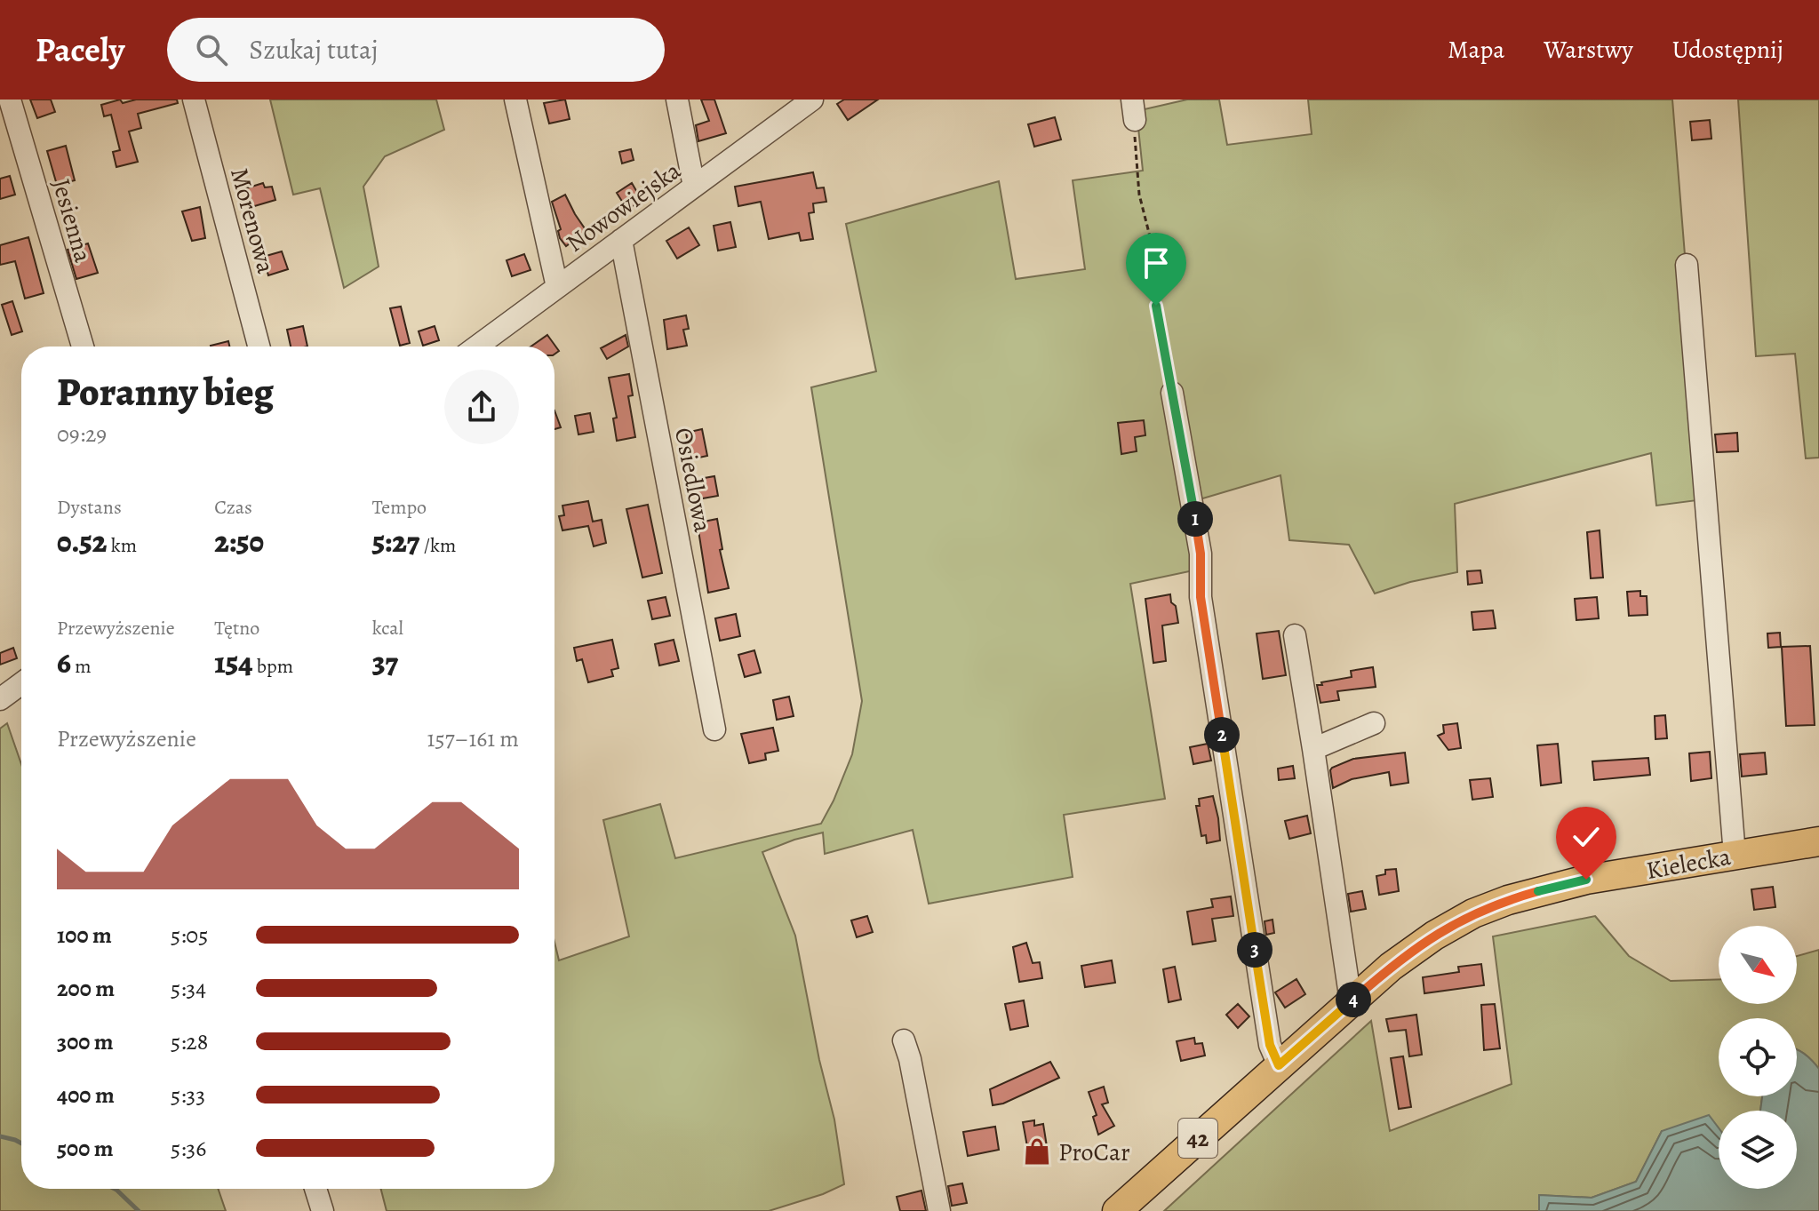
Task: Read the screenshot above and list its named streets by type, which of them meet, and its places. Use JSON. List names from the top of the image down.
{
  "streets": {
    "main road": ["Kielecka", "42"],
    "street": [
      "Nowowiejska",
      "Jesienna",
      "Morenowa",
      "Osiedlowa"
    ]
  },
  "crossings": [
    ["Nowowiejska", "Osiedlowa"]
  ],
  "places": {
    "shop": ["ProCar"]
  },
  "north": "bottom right",
  "page": {
    "header": "Pacely",
    "search": "Szukaj tutaj",
    "nav": ["Mapa", "Warstwy", "Udostępnij"],
    "heading": ["Poranny bieg", "09:29"],
    "stats": [
      ["Dystans", "0.52 km"],
      ["Czas", "2:50"],
      ["Tempo", "5:27 /km"],
      ["Przewyższenie", "6 m"],
      ["Tętno", "154 bpm"],
      ["kcal", "37"]
    ],
    "pins": [
      "1",
      "2",
      "3",
      "4"
    ],
    "chart": ["Przewyższenie", "157–161 m"],
    "list": [
      {
        "name": "100 m",
        "note": "5:05"
      },
      {
        "name": "200 m",
        "note": "5:34"
      },
      {
        "name": "300 m",
        "note": "5:28"
      },
      {
        "name": "400 m",
        "note": "5:33"
      },
      {
        "name": "500 m",
        "note": "5:36"
      }
    ]
  }
}
